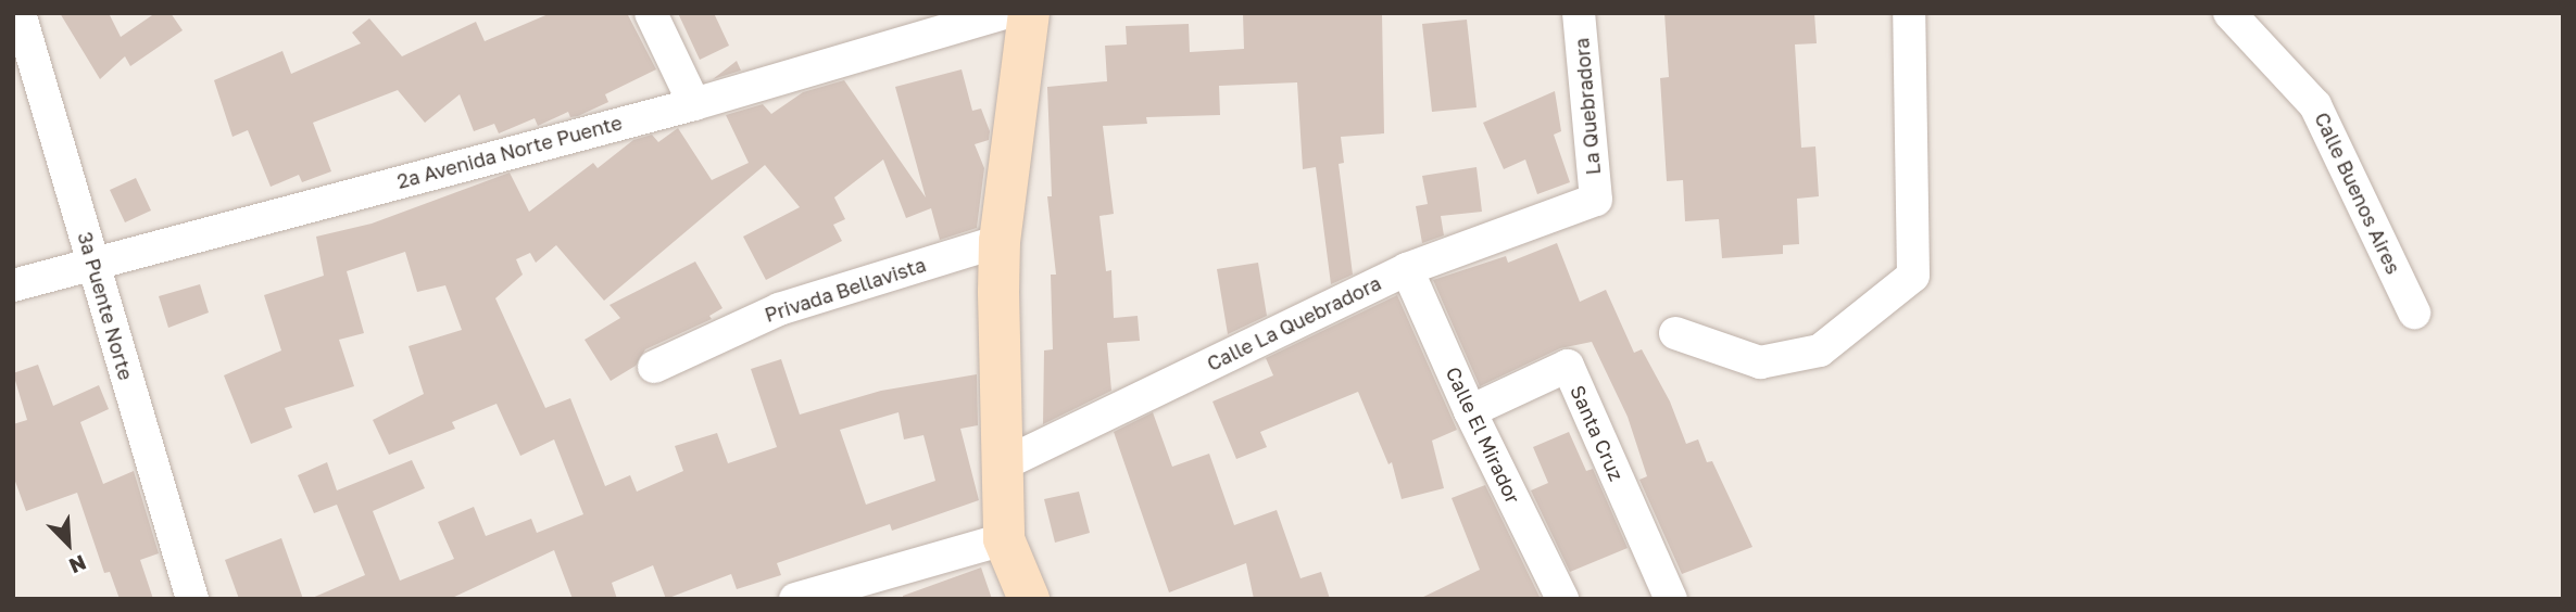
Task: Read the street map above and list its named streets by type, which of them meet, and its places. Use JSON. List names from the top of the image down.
{
  "streets": {
    "street": [
      "La Quebradora",
      "2a Avenida Norte Puente",
      "Calle Buenos Aires",
      "Privada Bellavista",
      "3a Puente Norte",
      "Calle La Quebradora",
      "Santa Cruz",
      "Calle El Mirador"
    ]
  },
  "crossings": [
    ["La Quebradora", "Calle La Quebradora"],
    ["2a Avenida Norte Puente", "3a Puente Norte"],
    ["Calle La Quebradora", "Calle El Mirador"],
    ["Santa Cruz", "Calle El Mirador"]
  ],
  "north": "bottom right"
}
